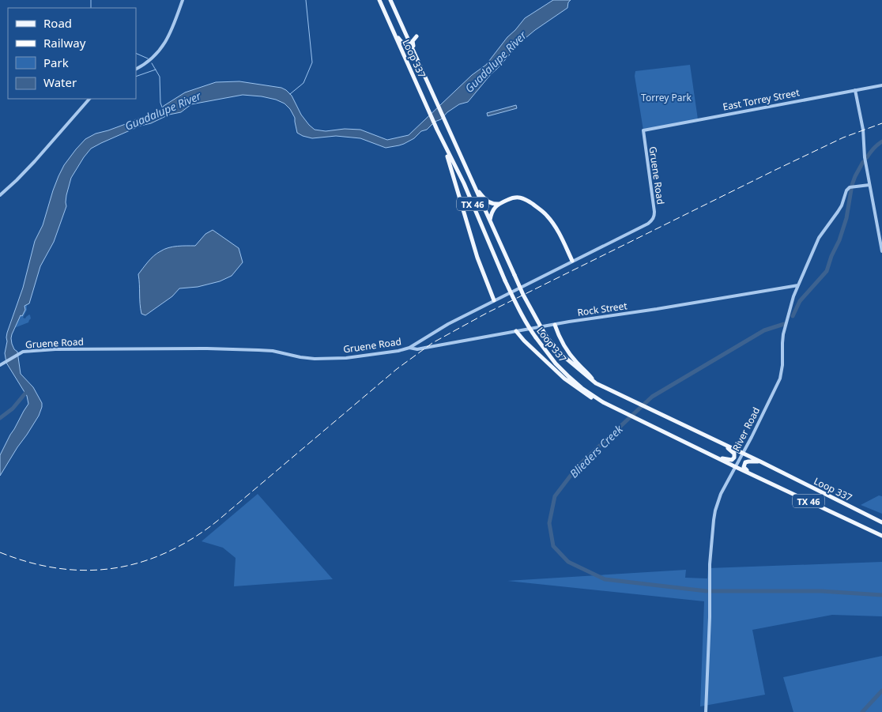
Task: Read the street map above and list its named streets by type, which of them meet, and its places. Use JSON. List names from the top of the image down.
{
  "streets": {
    "main road": ["Loop 337", "TX 46"],
    "street": [
      "East Torrey Street",
      "Gruene Road",
      "Rock Street",
      "River Road"
    ]
  },
  "crossings": [
    ["Loop 337", "River Road"],
    ["East Torrey Street", "Gruene Road"],
    ["Gruene Road", "Rock Street"],
    ["Rock Street", "River Road"]
  ],
  "water": ["Guadalupe River", "Blieders Creek"],
  "parks": ["Torrey Park"],
  "legend": [
    "Road",
    "Railway",
    "Park",
    "Water"
  ]
}
